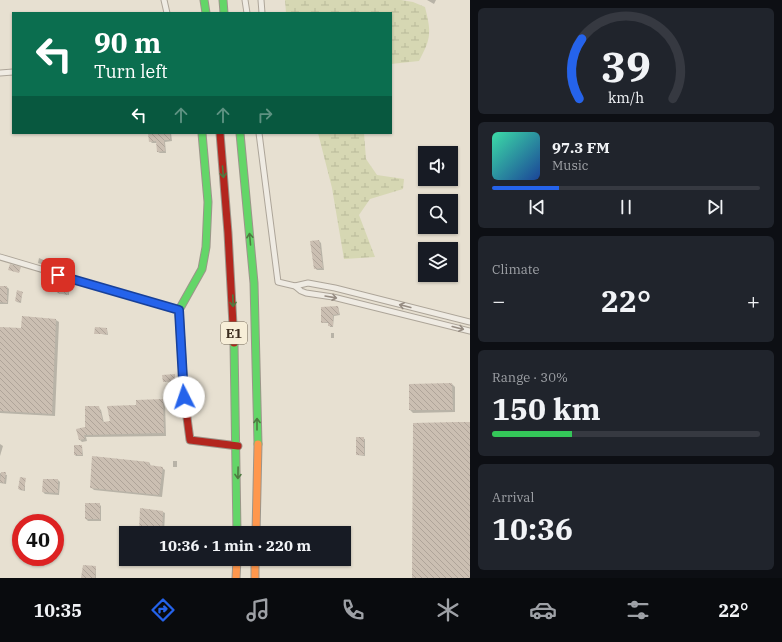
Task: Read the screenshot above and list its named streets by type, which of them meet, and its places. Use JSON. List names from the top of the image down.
{
  "streets": {
    "main road": ["E1"]
  },
  "page": {
    "turn": ["90 m", "Turn left"],
    "song": ["97.3 FM", "Music"],
    "tile": [
      "Climate",
      ["Range · 30%", "150 km"],
      ["Arrival", "10:36"]
    ],
    "heat": ["−", "22°", "+"],
    "limit": "40",
    "trip": "10:36 · 1 min · 220 m",
    "tabs": ["10:35", "22°"],
    "gauge": ["39", "km/h"]
  }
}
